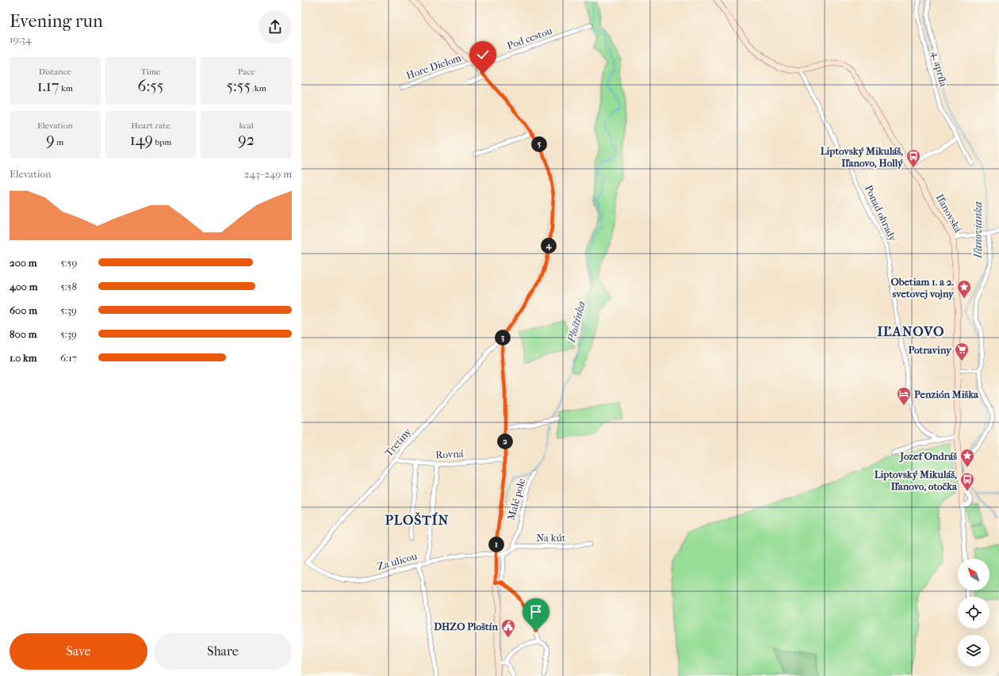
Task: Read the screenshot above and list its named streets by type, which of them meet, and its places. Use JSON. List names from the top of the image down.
{
  "streets": {
    "street": [
      "Pod cestou",
      "Hore Dielom",
      "4. apríla",
      "Ponad ohrady",
      "Iľanovská",
      "Tretiny",
      "Rovná",
      "Malé pole",
      "Na kút",
      "Za ulicou"
    ]
  },
  "crossings": [
    ["Pod cestou", "Hore Dielom"],
    ["Ponad ohrady", "Iľanovská"],
    ["Tretiny", "Rovná"],
    ["Tretiny", "Za ulicou"],
    ["Malé pole", "Na kút"],
    ["Na kút", "Za ulicou"]
  ],
  "districts": ["IĽANOVO", "PLOŠTÍN"],
  "water": ["Iľanovianka", "Ploštínka"],
  "places": {
    "bus stop": ["Liptovský Mikuláš, Iľanovo, Hollý", "Liptovský Mikuláš, Iľanovo, otočka"],
    "place": ["Obetiam 1. a 2. svetovej vojny", "Jozef Ondráš"],
    "supermarket": ["Potraviny"],
    "hotel": ["Penzión Miška"],
    "public building": ["DHZO Ploštín"]
  },
  "north": "top left",
  "page": {
    "heading": ["Evening run", "19:34"],
    "stats": [
      ["Distance", "1.17 km"],
      ["Time", "6:55"],
      ["Pace", "5:55 /km"],
      ["Elevation", "9 m"],
      ["Heart rate", "149 bpm"],
      ["kcal", "92"]
    ],
    "pins": [
      "5",
      "4",
      "3",
      "2",
      "1"
    ],
    "chart": ["Elevation", "243–249 m"],
    "list": [
      {
        "name": "200 m",
        "note": "5:59"
      },
      {
        "name": "400 m",
        "note": "5:58"
      },
      {
        "name": "600 m",
        "note": "5:39"
      },
      {
        "name": "800 m",
        "note": "5:39"
      },
      {
        "name": "1.0 km",
        "note": "6:17"
      }
    ],
    "buttons": ["Save", "Share"]
  }
}
